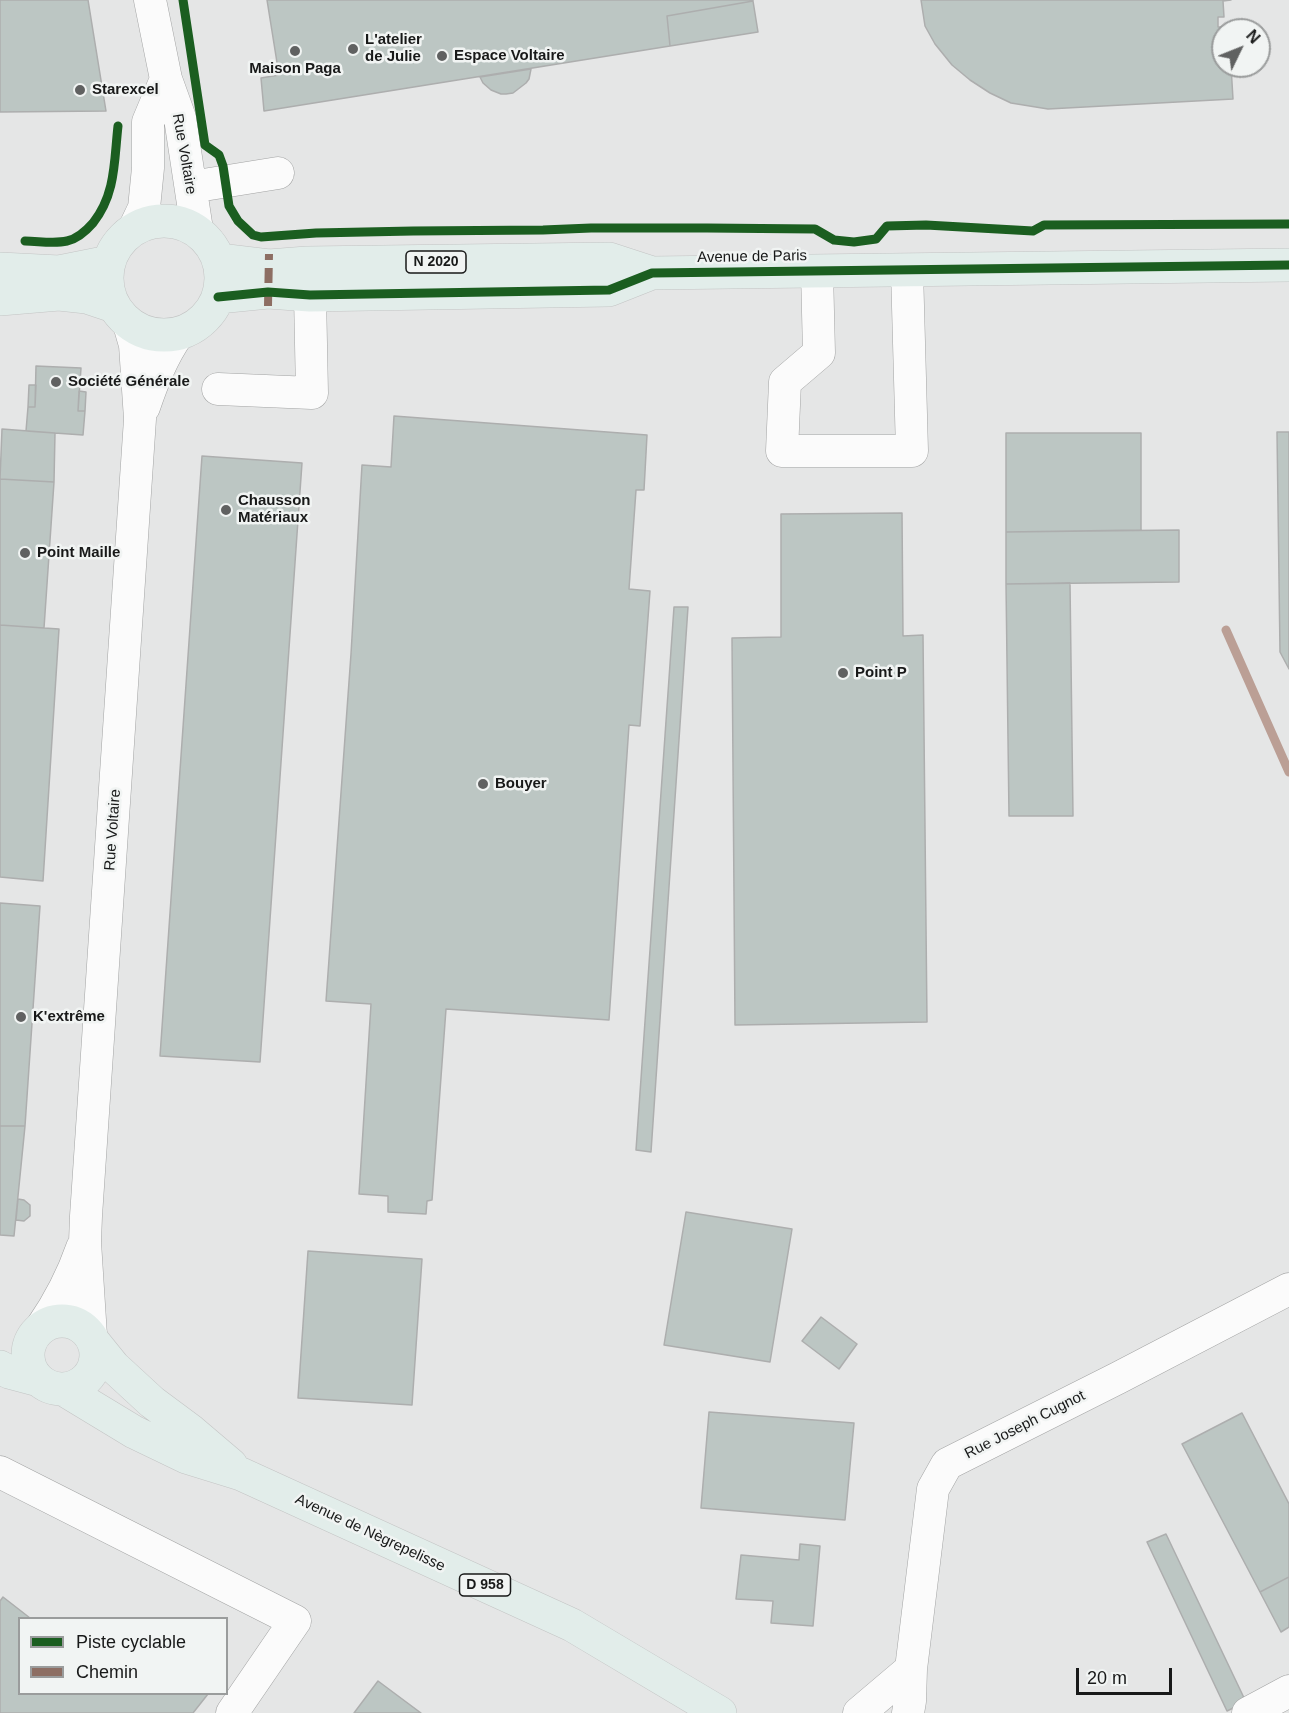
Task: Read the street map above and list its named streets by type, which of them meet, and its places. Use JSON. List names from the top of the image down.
{
  "streets": {
    "main road": [
      "Avenue de Paris",
      "N 2020",
      "Avenue de Nègrepelisse",
      "D 958"
    ],
    "street": ["Rue Voltaire", "Rue Joseph Cugnot"]
  },
  "crossings": [
    ["Rue Voltaire", "Avenue de Paris"],
    ["Rue Voltaire", "Avenue de Nègrepelisse"]
  ],
  "places": [
    "L'atelier de Julie",
    "Maison Paga",
    "Espace Voltaire",
    "Starexcel",
    "Société Générale",
    "Chausson Matériaux",
    "Point Maille",
    "Point P",
    "Bouyer",
    "K'extrême"
  ],
  "legend": ["Piste cyclable", "Chemin"],
  "scale_bar": "20 m",
  "north": "top right"
}
